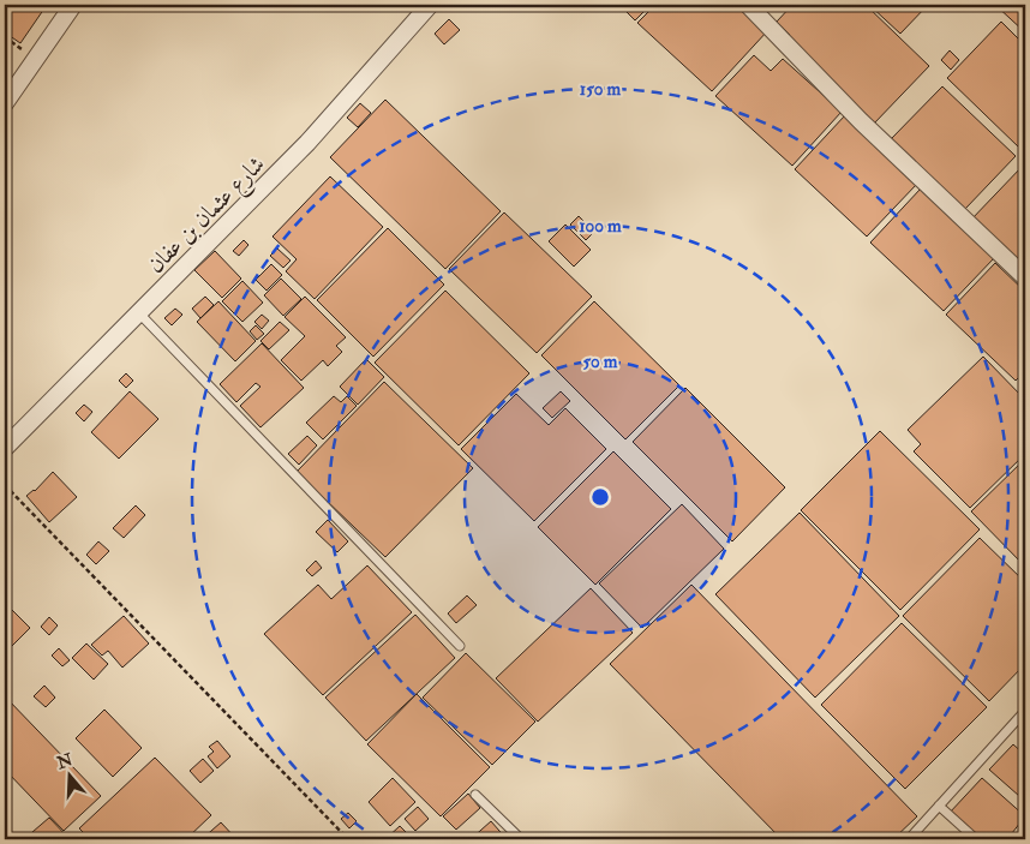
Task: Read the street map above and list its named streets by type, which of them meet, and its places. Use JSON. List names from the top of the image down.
{
  "streets": {
    "street": ["شارع عثمان بن عفان"]
  },
  "north": "top",
  "rings": ["150 m", "100 m", "50 m"]
}
